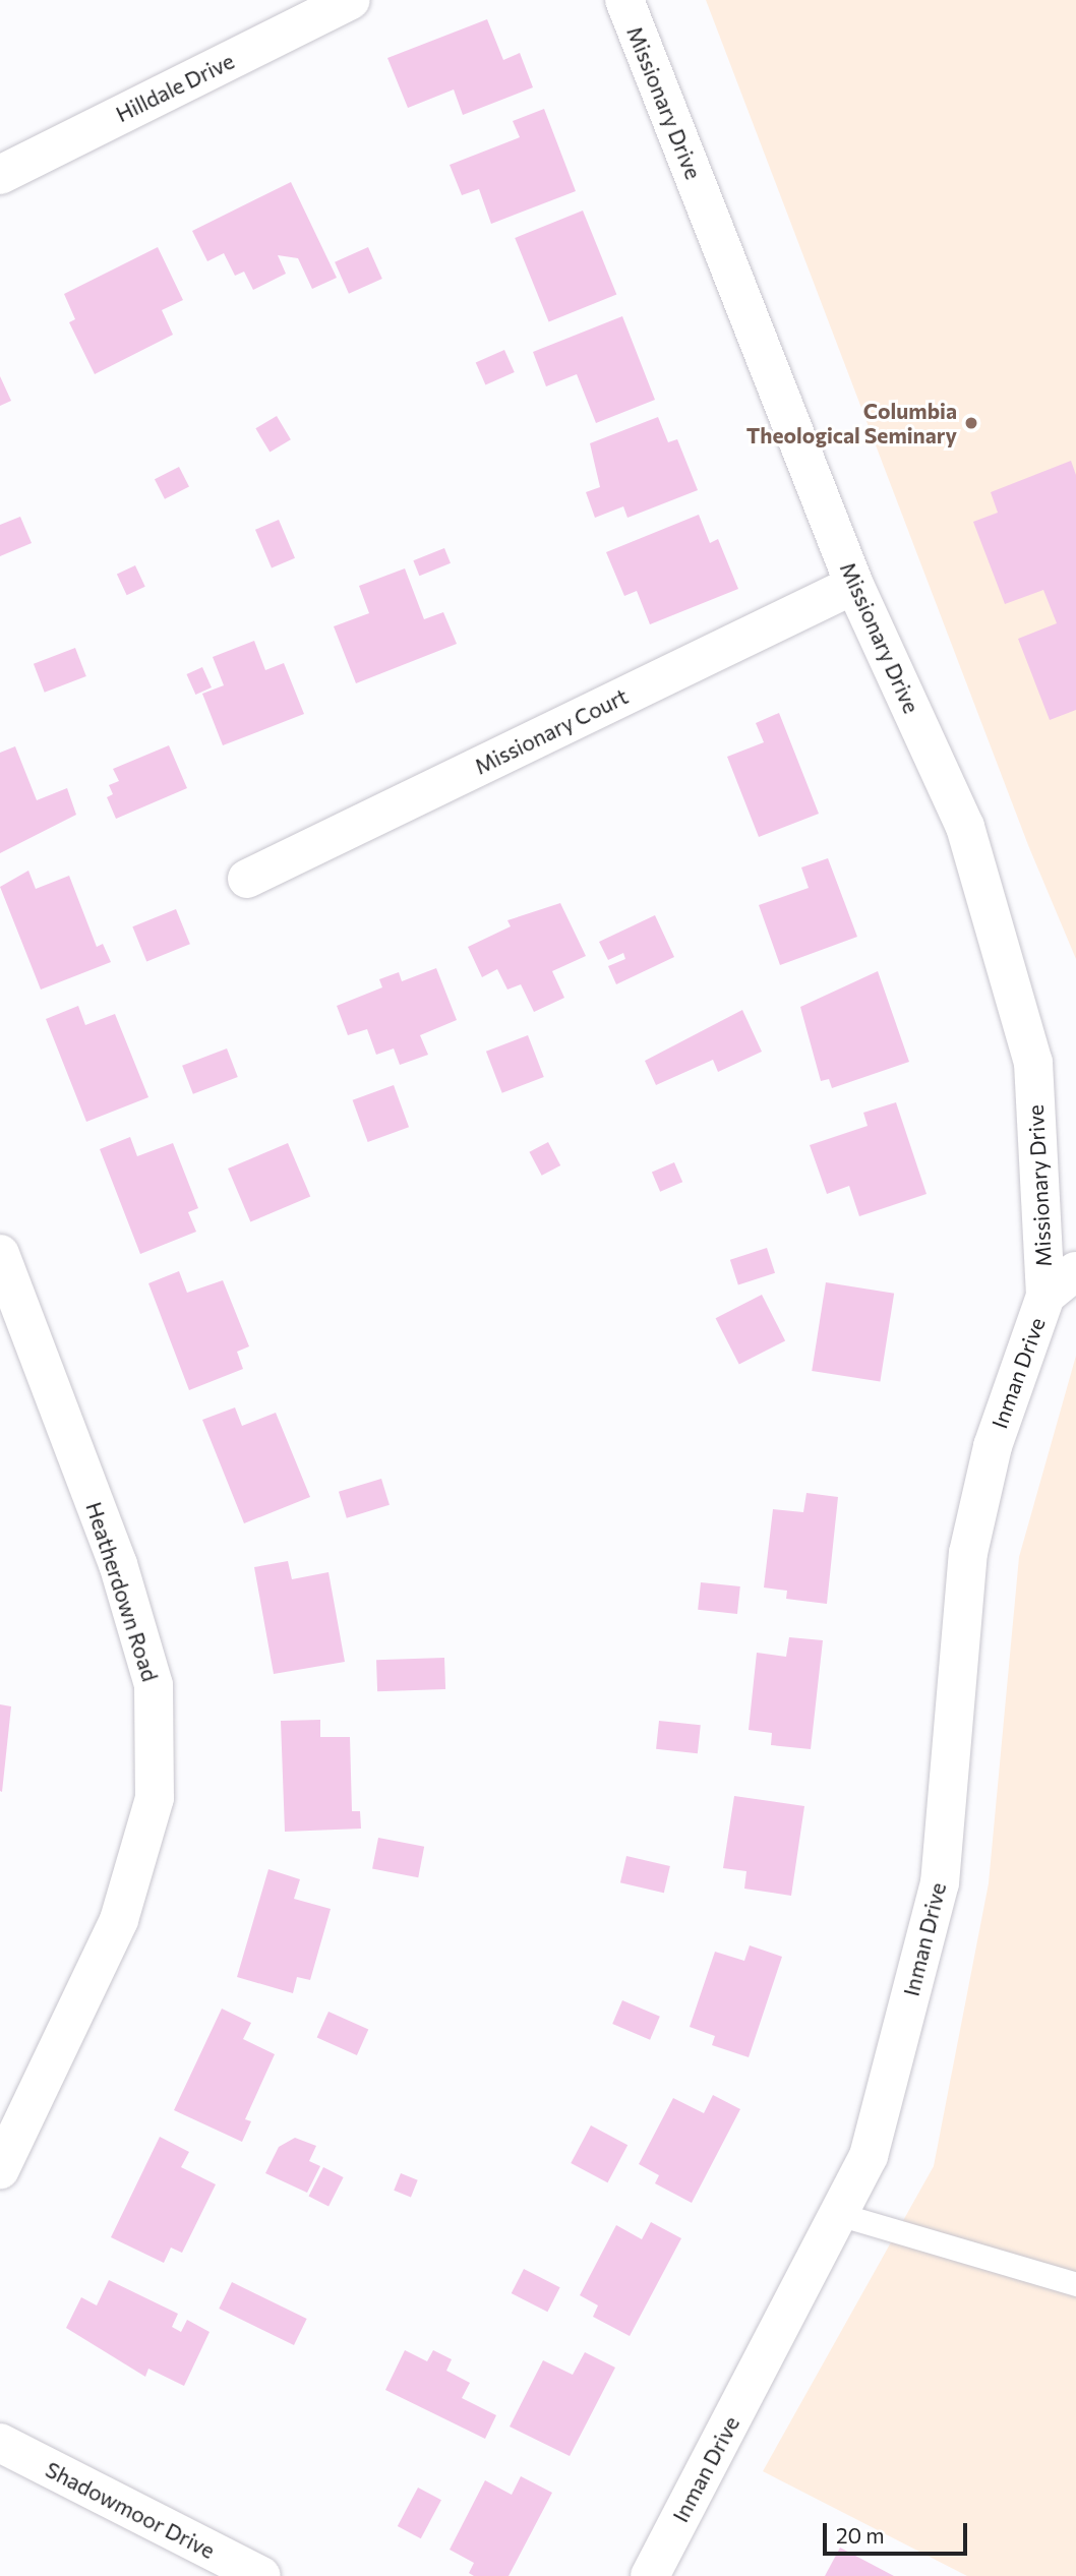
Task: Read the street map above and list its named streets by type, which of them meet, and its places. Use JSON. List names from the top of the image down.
{
  "streets": {
    "street": [
      "Hilldale Drive",
      "Missionary Drive",
      "Missionary Court",
      "Inman Drive",
      "Heatherdown Road",
      "Shadowmoor Drive"
    ]
  },
  "crossings": [
    ["Missionary Drive", "Missionary Court"],
    ["Missionary Drive", "Inman Drive"]
  ],
  "places": ["Columbia Theological Seminary"],
  "scale_bar": "20 m"
}
